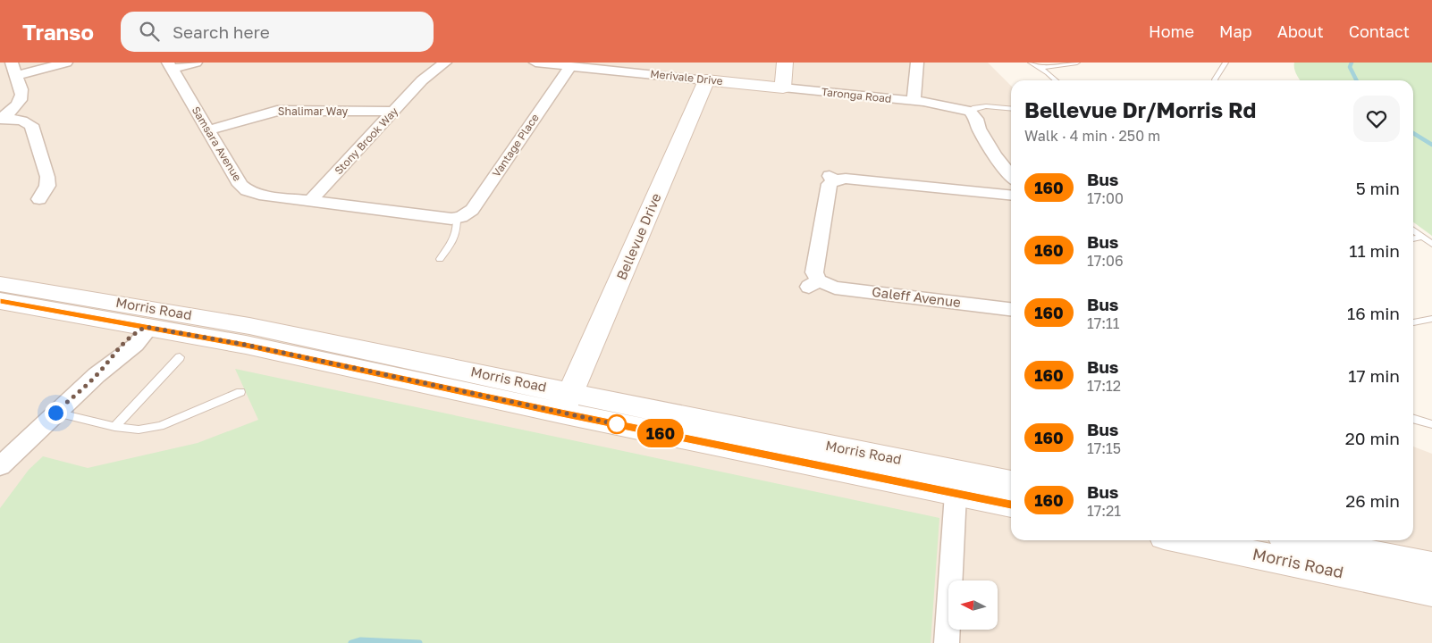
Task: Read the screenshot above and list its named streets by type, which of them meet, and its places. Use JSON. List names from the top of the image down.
{
  "streets": {
    "street": [
      "Merivale Drive",
      "Taronga Road",
      "Shalimar Way",
      "Stony Brook Way",
      "Samsara Avenue",
      "Vantage Place",
      "Bellevue Drive",
      "Galeff Avenue",
      "Morris Road"
    ]
  },
  "crossings": [
    ["Merivale Drive", "Taronga Road"],
    ["Merivale Drive", "Vantage Place"],
    ["Merivale Drive", "Bellevue Drive"],
    ["Shalimar Way", "Stony Brook Way"],
    ["Shalimar Way", "Samsara Avenue"],
    ["Stony Brook Way", "Samsara Avenue"],
    ["Bellevue Drive", "Morris Road"]
  ],
  "lines": ["bus line 160"],
  "north": "left",
  "page": {
    "header": "Transo",
    "search": "Search here",
    "nav": [
      "Home",
      "Map",
      "About",
      "Contact"
    ],
    "on_map": "160",
    "heading": ["Bellevue Dr/Morris Rd", "Walk · 4 min · 250 m"],
    "list": [
      {
        "mark": "160",
        "name": "Bus",
        "note": "17:00",
        "value": "5 min"
      },
      {
        "mark": "160",
        "name": "Bus",
        "note": "17:06",
        "value": "11 min"
      },
      {
        "mark": "160",
        "name": "Bus",
        "note": "17:11",
        "value": "16 min"
      },
      {
        "mark": "160",
        "name": "Bus",
        "note": "17:12",
        "value": "17 min"
      },
      {
        "mark": "160",
        "name": "Bus",
        "note": "17:15",
        "value": "20 min"
      },
      {
        "mark": "160",
        "name": "Bus",
        "note": "17:21",
        "value": "26 min"
      }
    ]
  }
}
